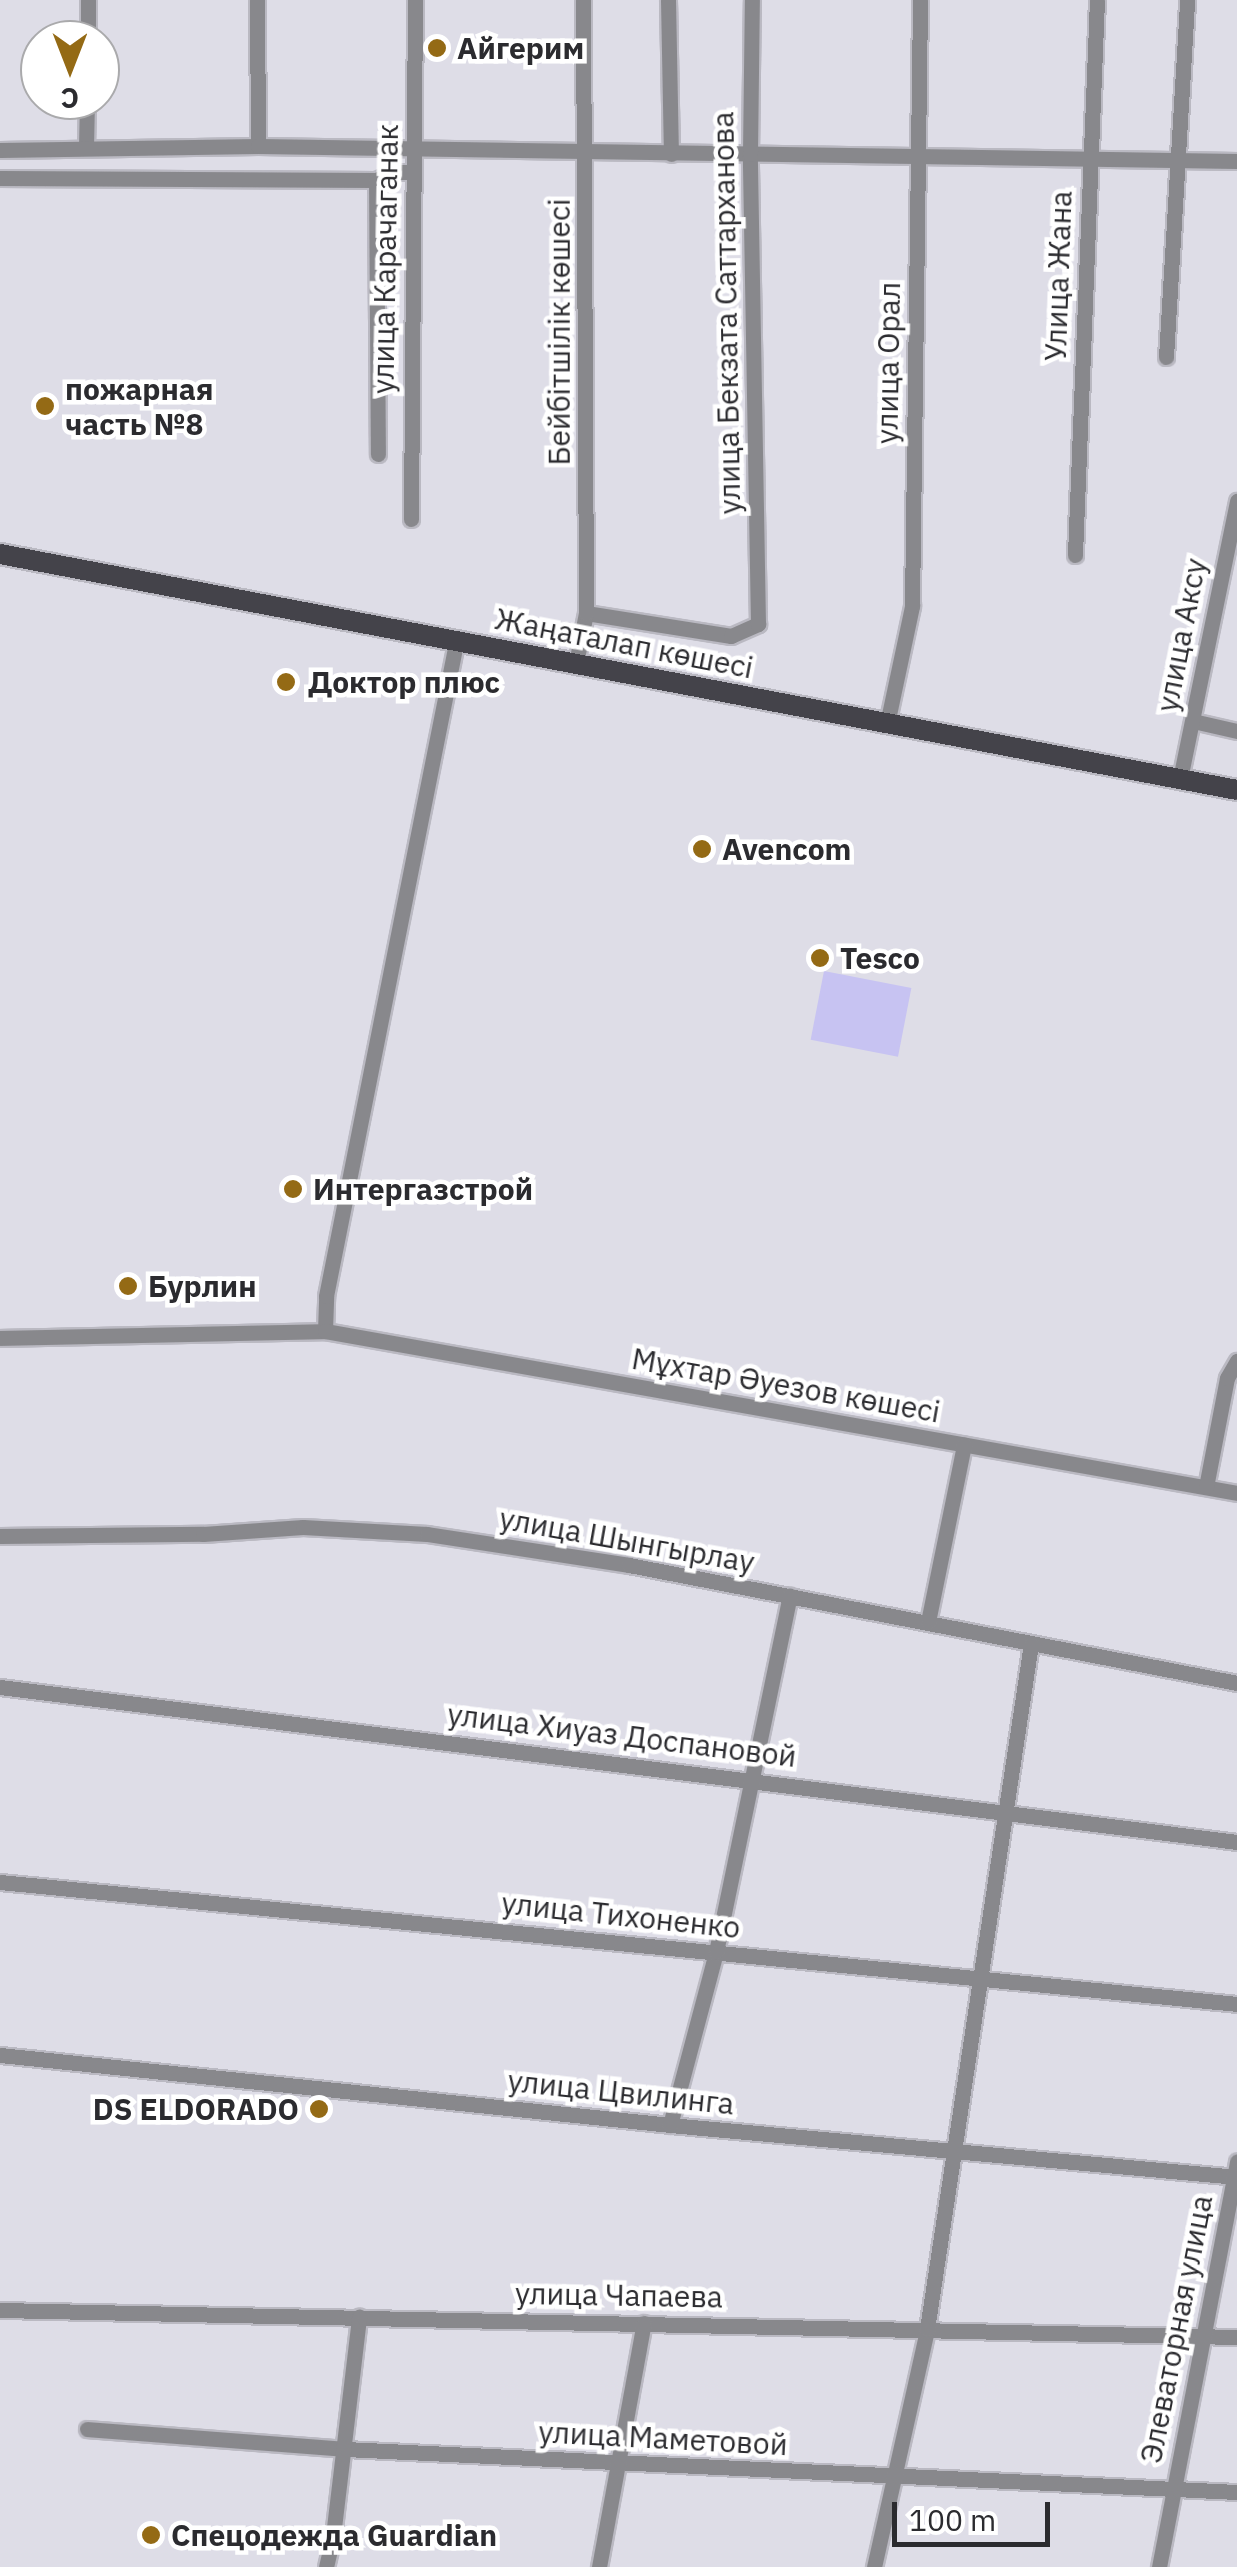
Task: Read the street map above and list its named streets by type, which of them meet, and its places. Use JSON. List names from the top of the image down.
{
  "streets": {
    "main road": ["Жаңаталап көшесі"],
    "street": [
      "улица Карачаганак",
      "Улица Жана",
      "улица Бекзата Саттарханова",
      "Бейбітшілік көшесі",
      "улица Орал",
      "улица Аксу",
      "Мұхтар Әуезов көшесі",
      "улица Шынгырлау",
      "улица Хиуаз Доспановой",
      "улица Тихоненко",
      "улица Цвилинга",
      "улица Чапаева",
      "Элеваторная улица",
      "улица Маметовой"
    ]
  },
  "crossings": [
    ["улица Бекзата Саттарханова", "Бейбітшілік көшесі"],
    ["Бейбітшілік көшесі", "Жаңаталап көшесі"],
    ["улица Орал", "Жаңаталап көшесі"],
    ["улица Аксу", "Жаңаталап көшесі"],
    ["улица Цвилинга", "Элеваторная улица"],
    ["улица Чапаева", "Элеваторная улица"],
    ["Элеваторная улица", "улица Маметовой"]
  ],
  "places": [
    "Айгерим",
    "пожарная часть №8",
    "Доктор плюс",
    "Avencom",
    "Tesco",
    "Интергазстрой",
    "Бурлин",
    "DS ELDORADO",
    "Спецодежда Guardian"
  ],
  "scale_bar": "100 m",
  "north": "bottom"
}
